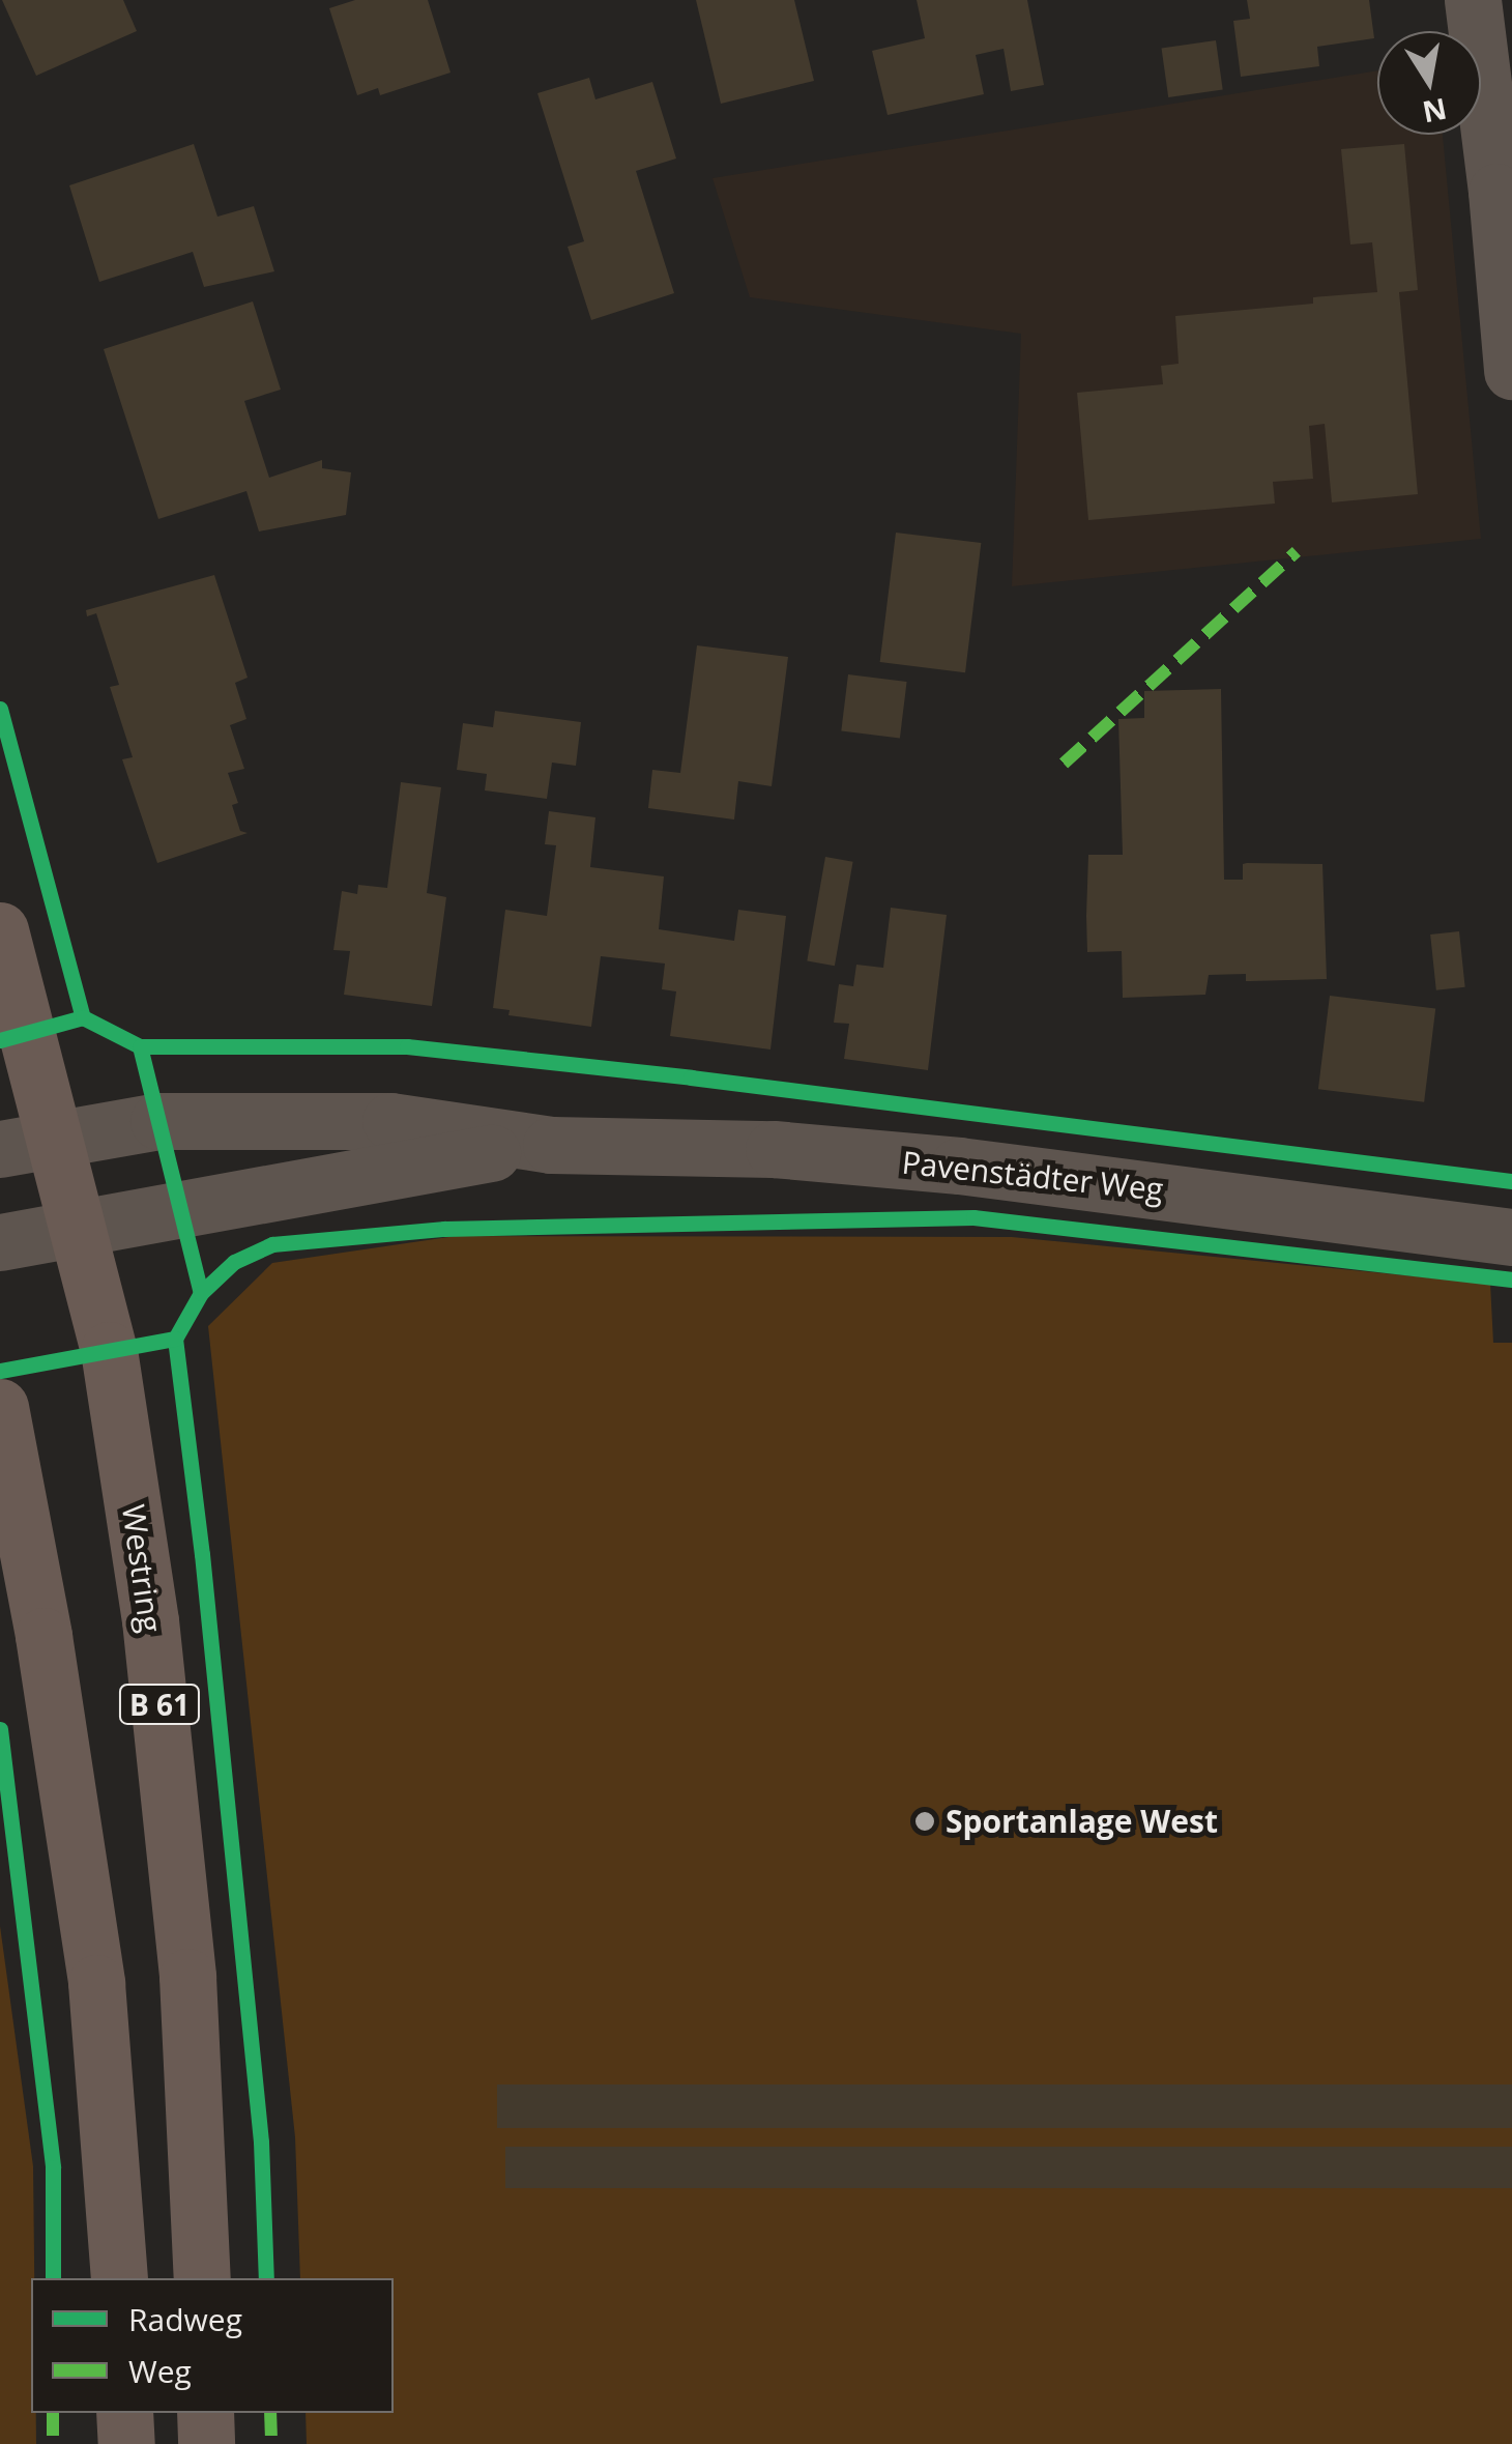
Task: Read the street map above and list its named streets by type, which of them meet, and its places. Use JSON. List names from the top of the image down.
{
  "streets": {
    "main road": ["Westring", "B 61"],
    "street": ["Pavenstädter Weg"]
  },
  "crossings": [
    ["Pavenstädter Weg", "Westring"]
  ],
  "places": ["Sportanlage West"],
  "legend": ["Radweg", "Weg"],
  "north": "bottom"
}
